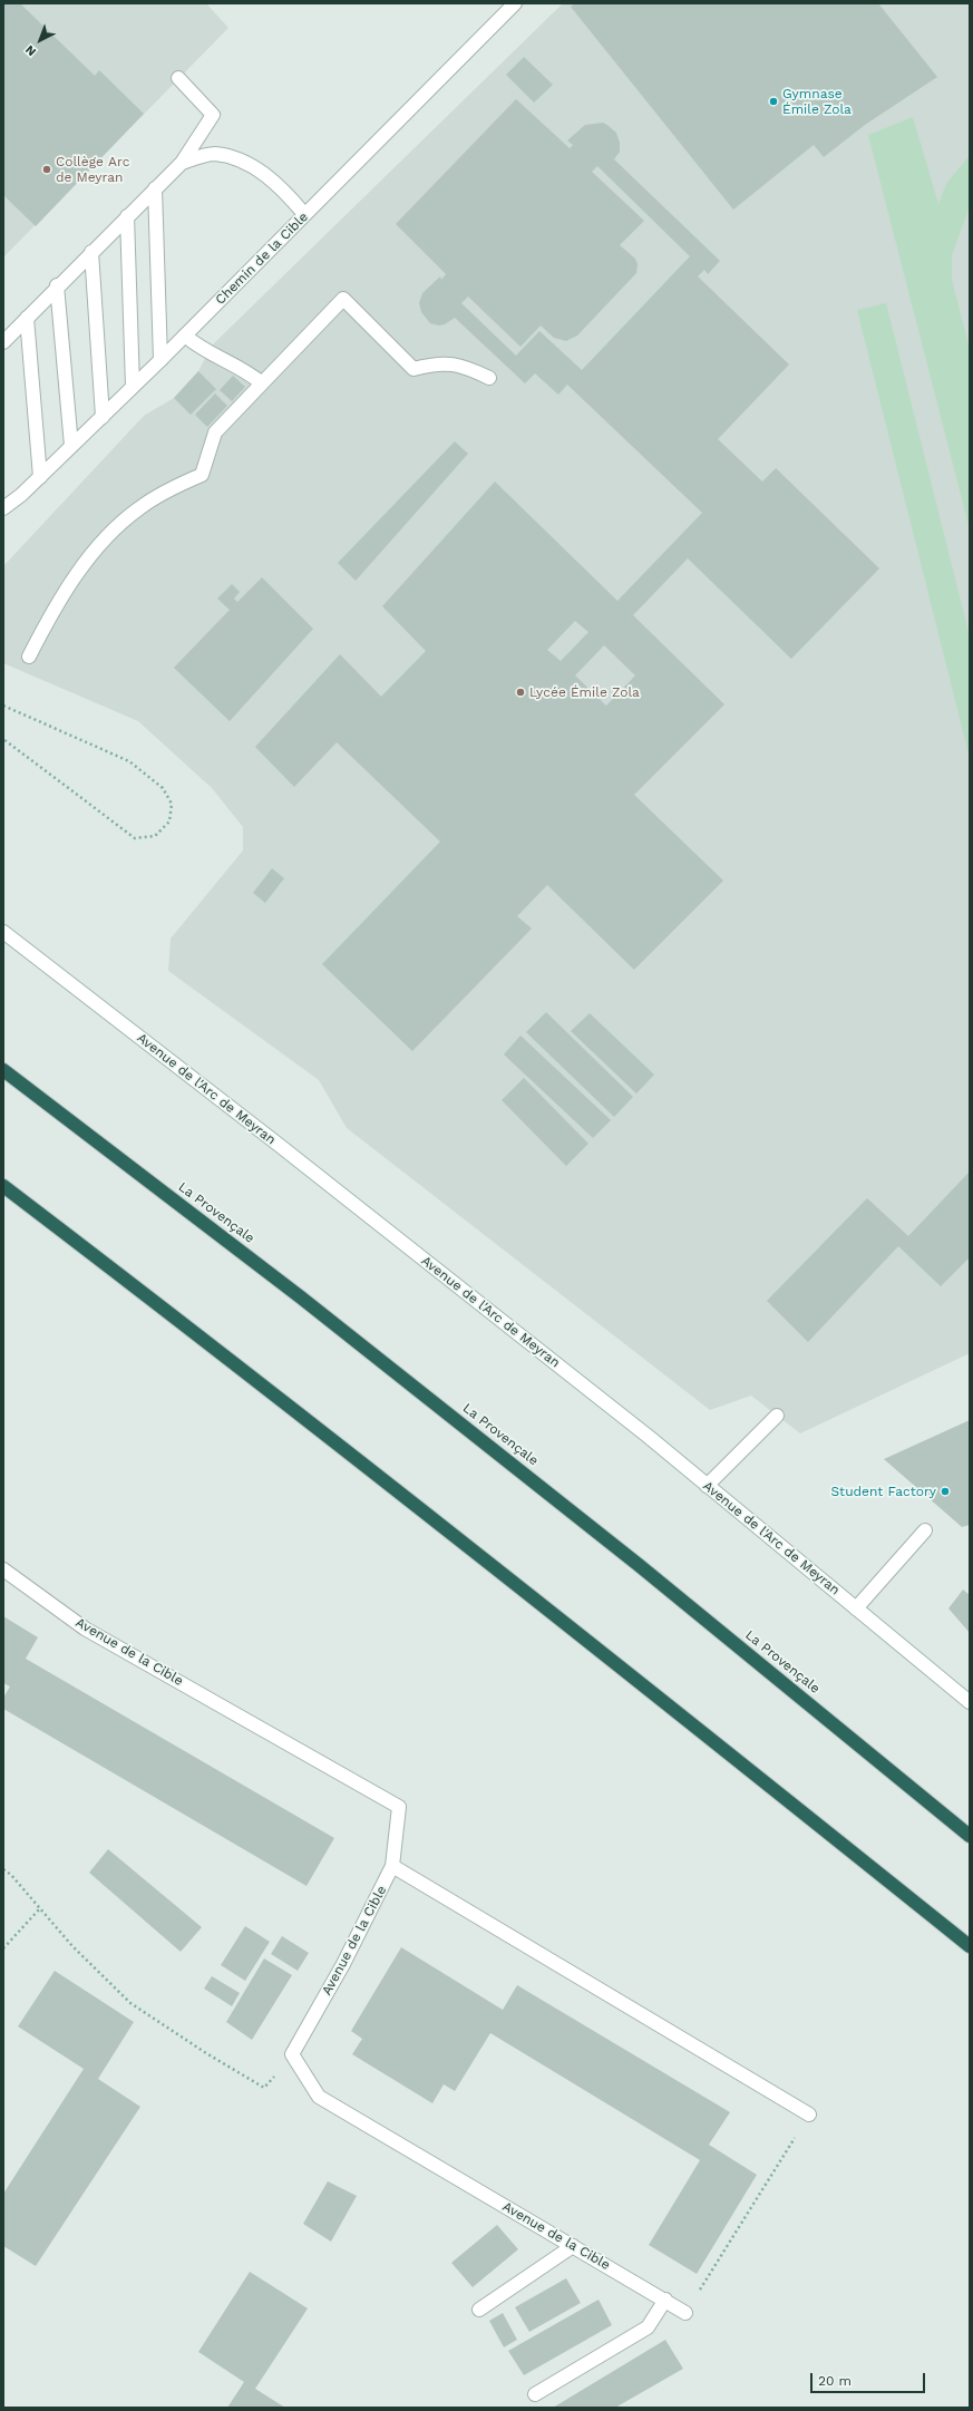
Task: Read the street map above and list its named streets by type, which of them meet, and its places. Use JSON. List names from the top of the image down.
{
  "streets": {
    "highway": ["La Provençale"],
    "main road": ["Chemin de la Cible", "Avenue de l'Arc de Meyran", "Avenue de la Cible"]
  },
  "places": [
    "Gymnase Émile Zola",
    "Collège Arc de Meyran",
    "Lycée Émile Zola",
    "Student Factory"
  ],
  "scale_bar": "20 m",
  "north": "bottom left"
}
